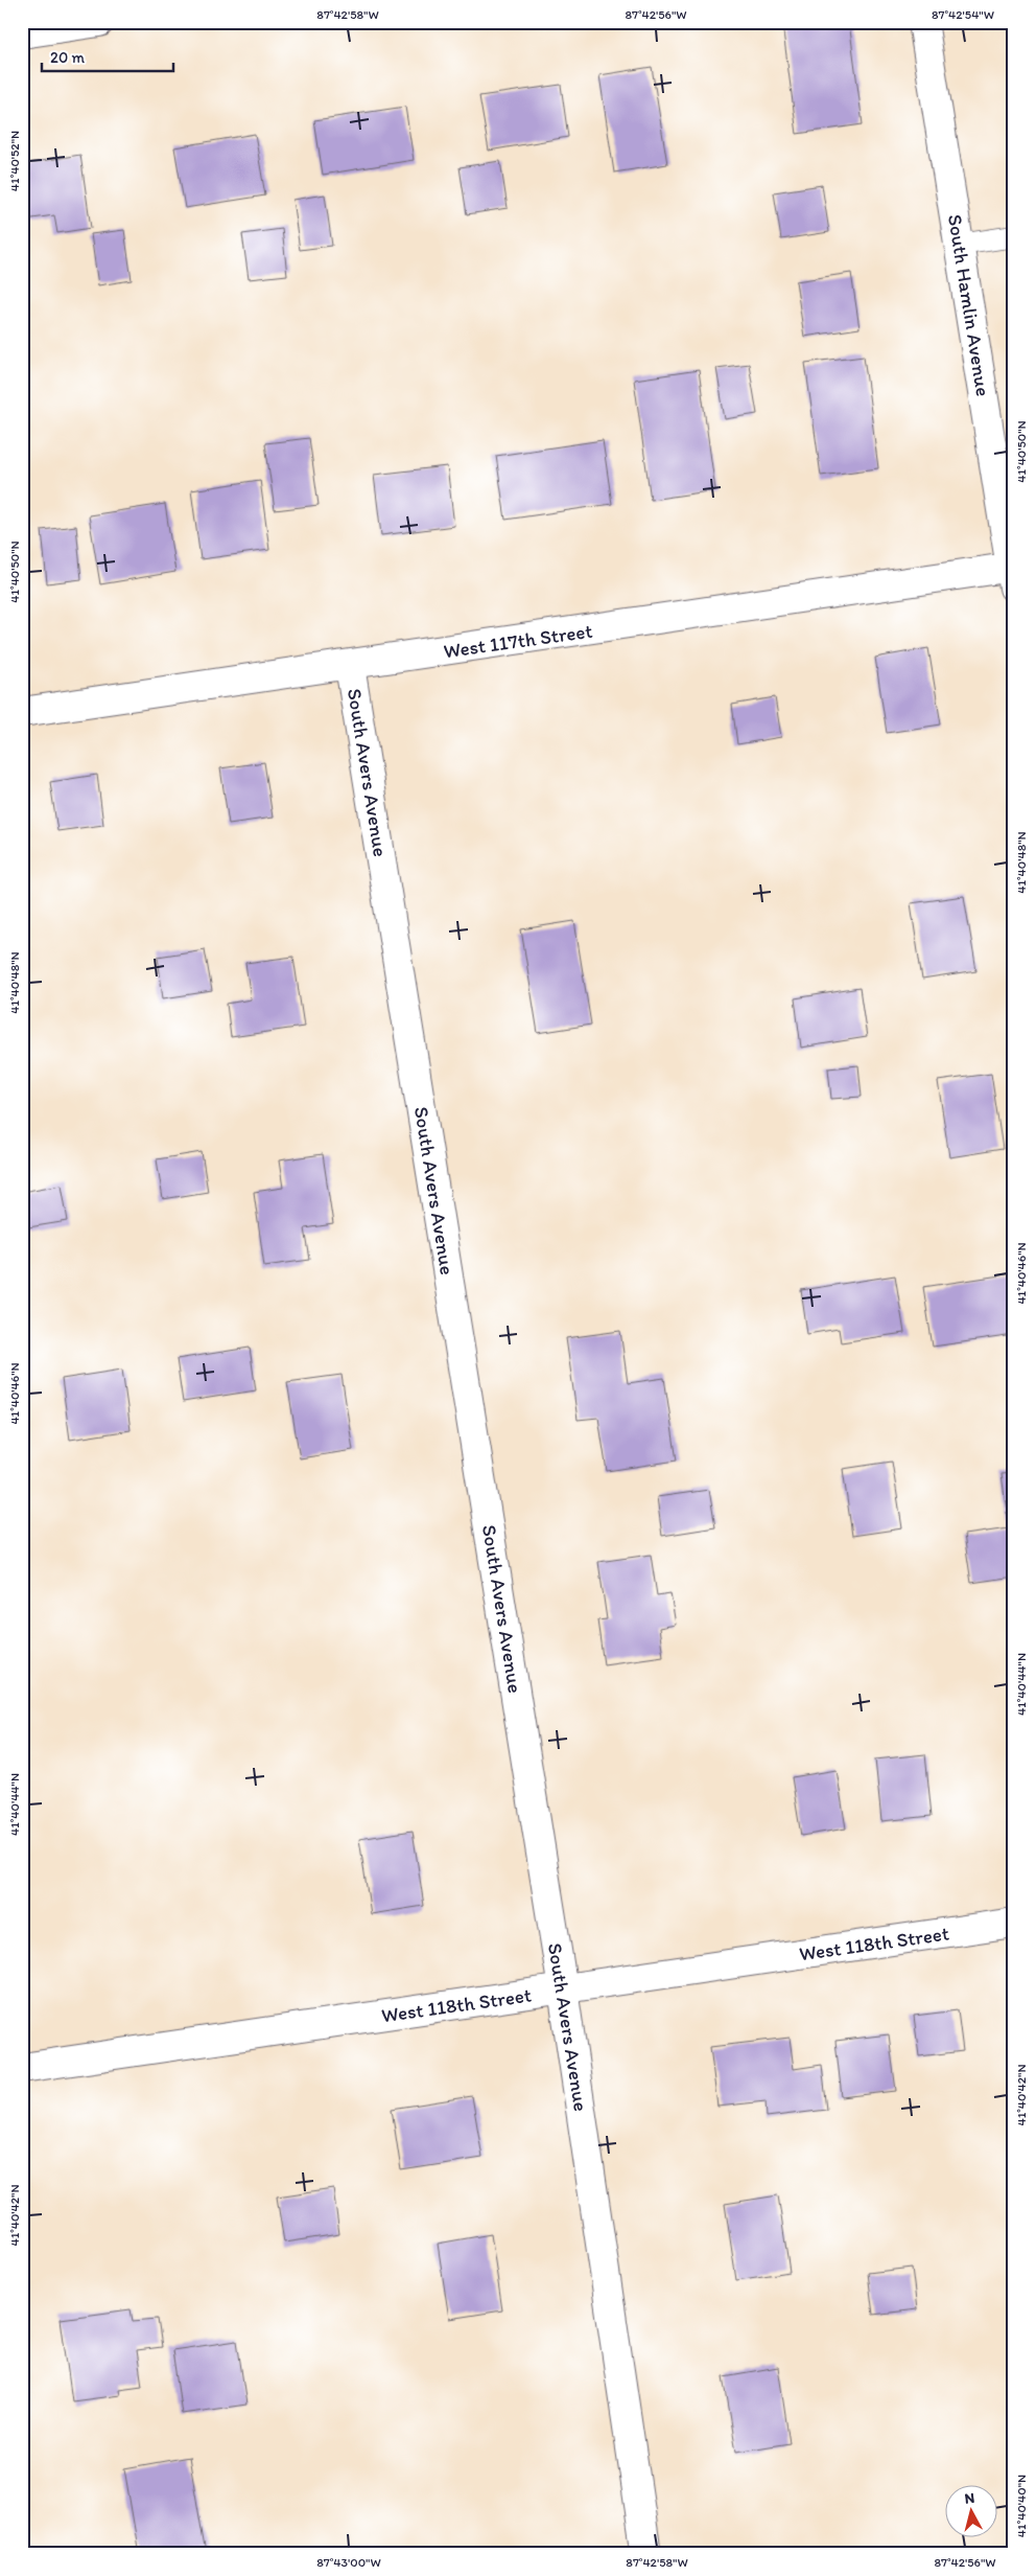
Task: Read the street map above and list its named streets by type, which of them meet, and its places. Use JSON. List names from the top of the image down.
{
  "streets": {
    "street": [
      "South Hamlin Avenue",
      "West 117th Street",
      "South Avers Avenue",
      "West 118th Street"
    ]
  },
  "crossings": [
    ["South Hamlin Avenue", "West 117th Street"],
    ["West 117th Street", "South Avers Avenue"],
    ["South Avers Avenue", "West 118th Street"]
  ],
  "scale_bar": "20 m",
  "north": "top",
  "coordinates": [
    "87°42'58\"W",
    "87°42'56\"W",
    "87°42'54\"W",
    "41°40'52\"N",
    "41°40'50\"N",
    "41°40'48\"N",
    "41°40'46\"N",
    "41°40'44\"N",
    "41°40'42\"N",
    "41°40'40\"N",
    "87°43'00\"W"
  ]
}
